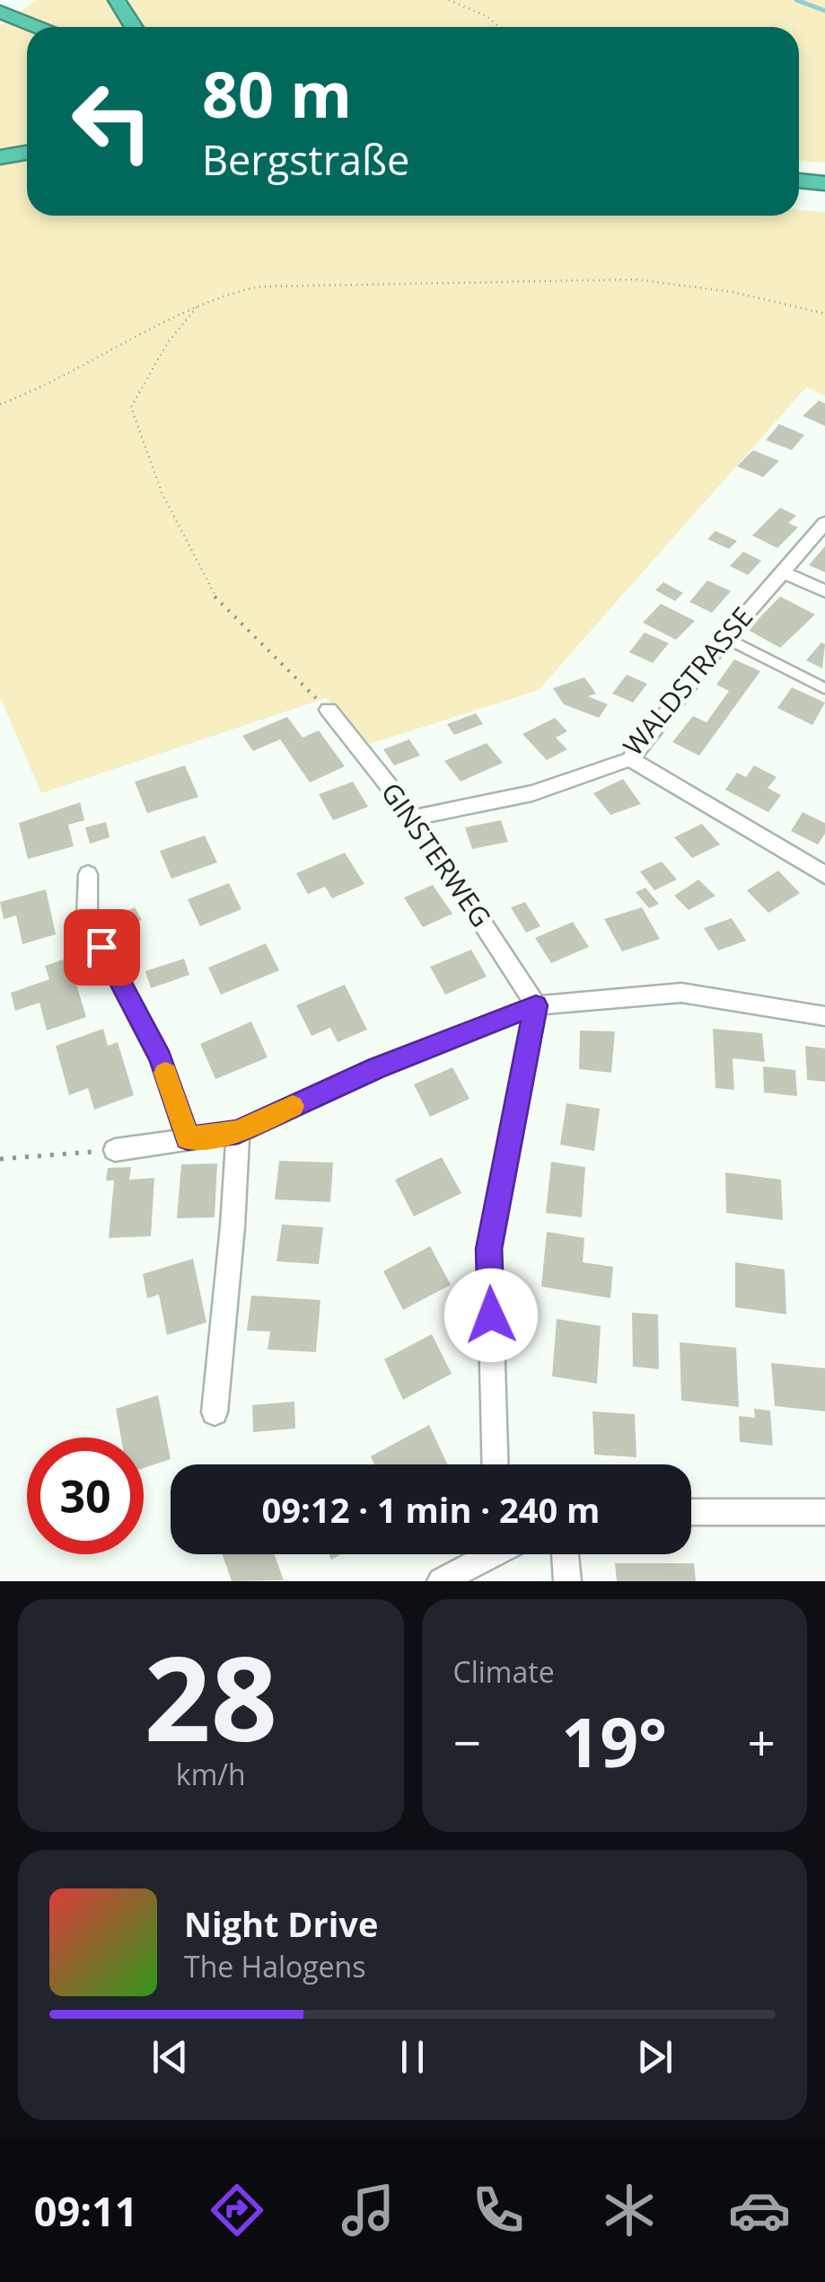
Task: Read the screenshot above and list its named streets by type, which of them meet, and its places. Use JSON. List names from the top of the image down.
{
  "streets": {
    "street": ["WALDSTRASSE", "GINSTERWEG"]
  },
  "crossings": [
    ["WALDSTRASSE", "GINSTERWEG"]
  ],
  "page": {
    "turn": ["80 m", "Bergstraße"],
    "limit": "30",
    "trip": "09:12 · 1 min · 240 m",
    "tile": [
      ["28", "km/h"],
      "Climate"
    ],
    "heat": ["−", "19°", "+"],
    "song": ["Night Drive", "The Halogens"],
    "tabs": "09:11"
  }
}
